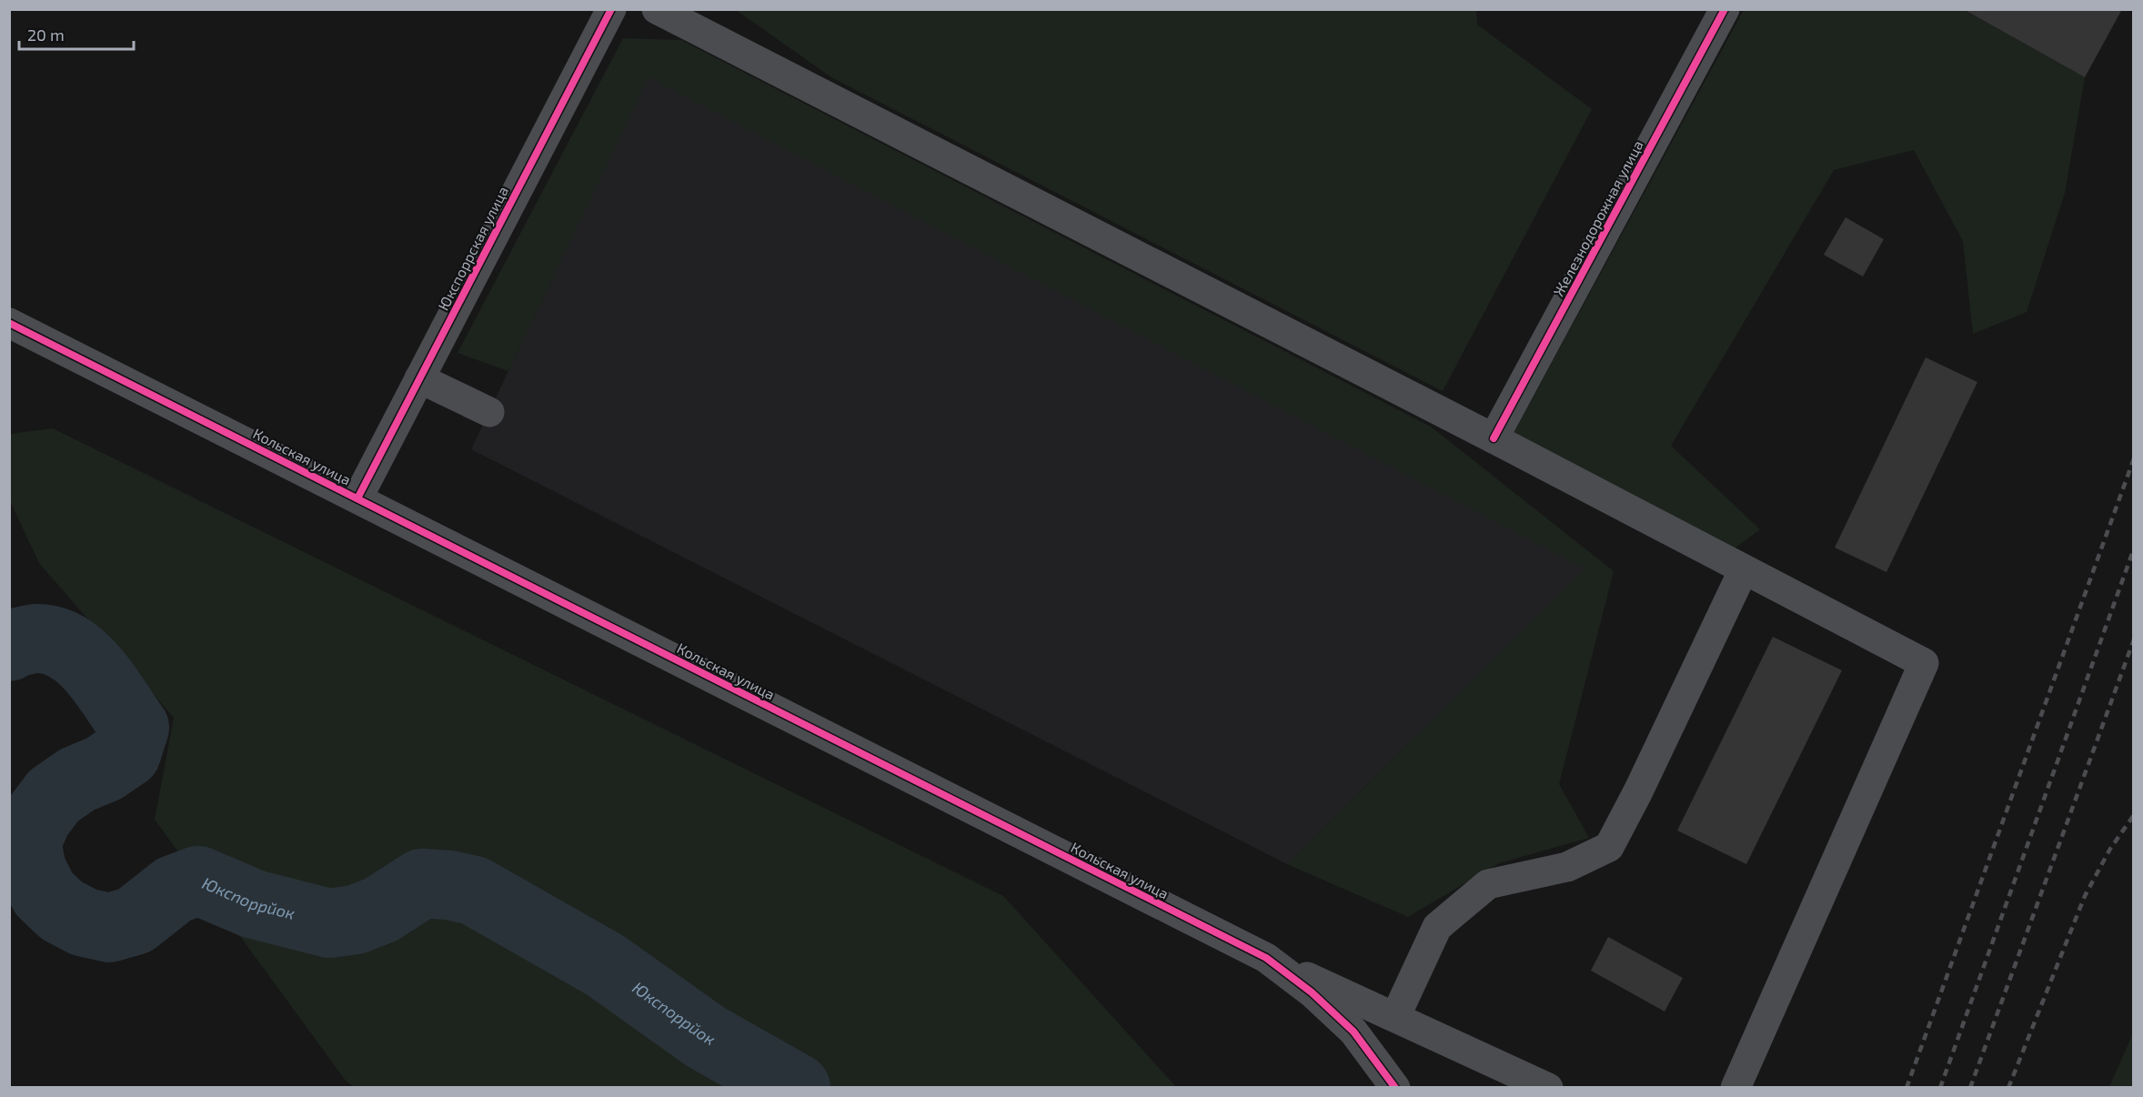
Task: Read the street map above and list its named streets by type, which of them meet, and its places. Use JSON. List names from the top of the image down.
{
  "streets": {
    "street": ["Железнодорожная улица", "Юкспоррская улица", "Кольская улица"]
  },
  "crossings": [
    ["Юкспоррская улица", "Кольская улица"]
  ],
  "water": ["Юкспоррйок"],
  "scale_bar": "20 m"
}
